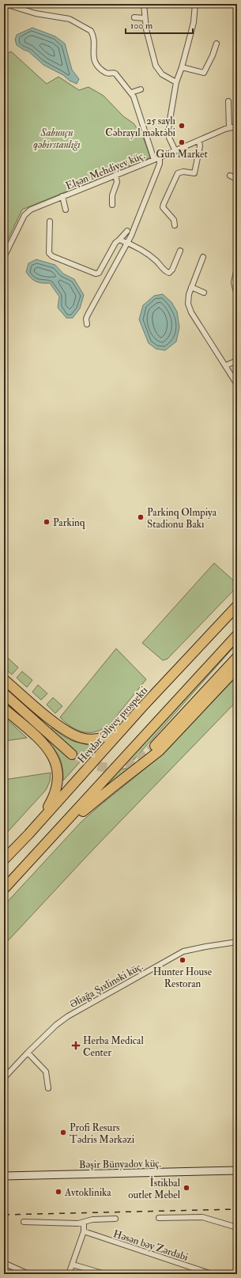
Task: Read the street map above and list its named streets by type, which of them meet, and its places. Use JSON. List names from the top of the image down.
{
  "streets": {
    "highway": ["Heydər Əliyev prospekti"],
    "street": [
      "Elşən Mehdiyev küç.",
      "Əliağa Şıxlinski küç.",
      "Bəşir Bünyadov küç.",
      "Həsən bəy Zərdabi"
    ]
  },
  "parks": ["Sabunçu qəbirstanlığı"],
  "places": {
    "other": [
      "25 saylı Cəbrayıl məktəbi",
      "Gün Market",
      "Parkinq Olmpiya Stadionu Bakı",
      "Parkinq",
      "Hunter House Restoran",
      "Profi Resurs Tədris Mərkəzi",
      "İstikbal outlet Mebel",
      "Avtoklinika"
    ],
    "health": ["Herba Medical Center"]
  },
  "scale_bar": "100 m"
}
